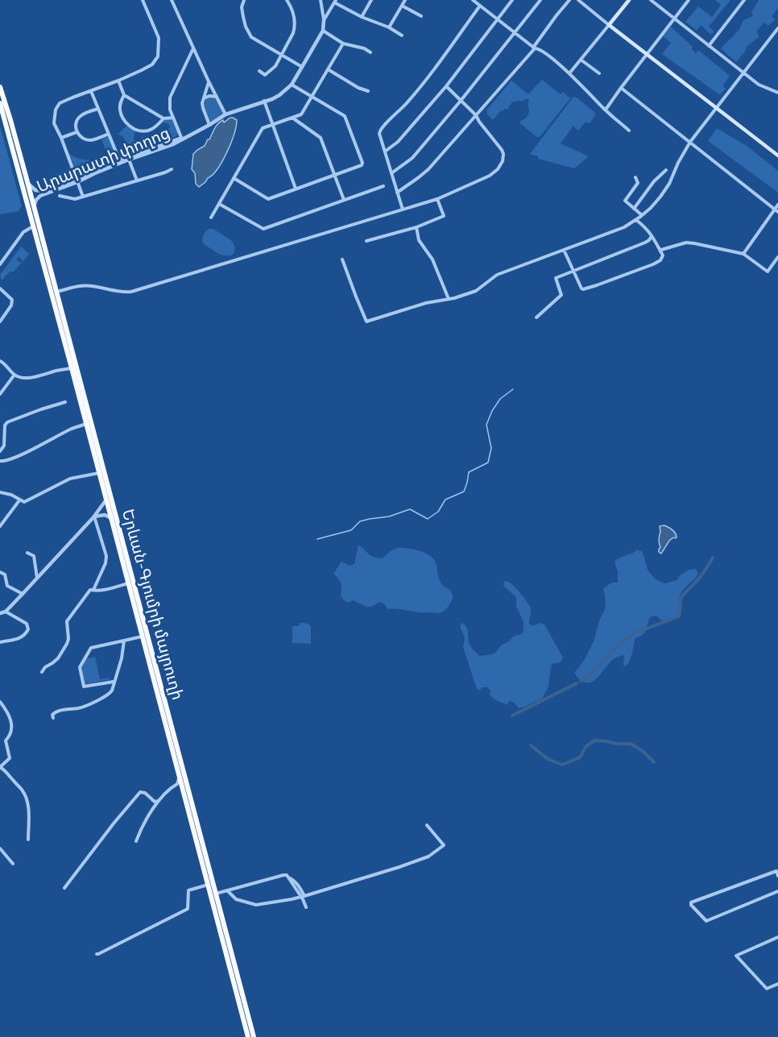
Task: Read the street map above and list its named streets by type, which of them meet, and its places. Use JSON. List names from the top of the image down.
{
  "streets": {
    "highway": ["Երևան-Գյումրի մայրուղի"],
    "street": ["Արարատի փողոց"]
  },
  "crossings": [
    ["Արարատի փողոց", "Երևան-Գյումրի մայրուղի"]
  ]
}
